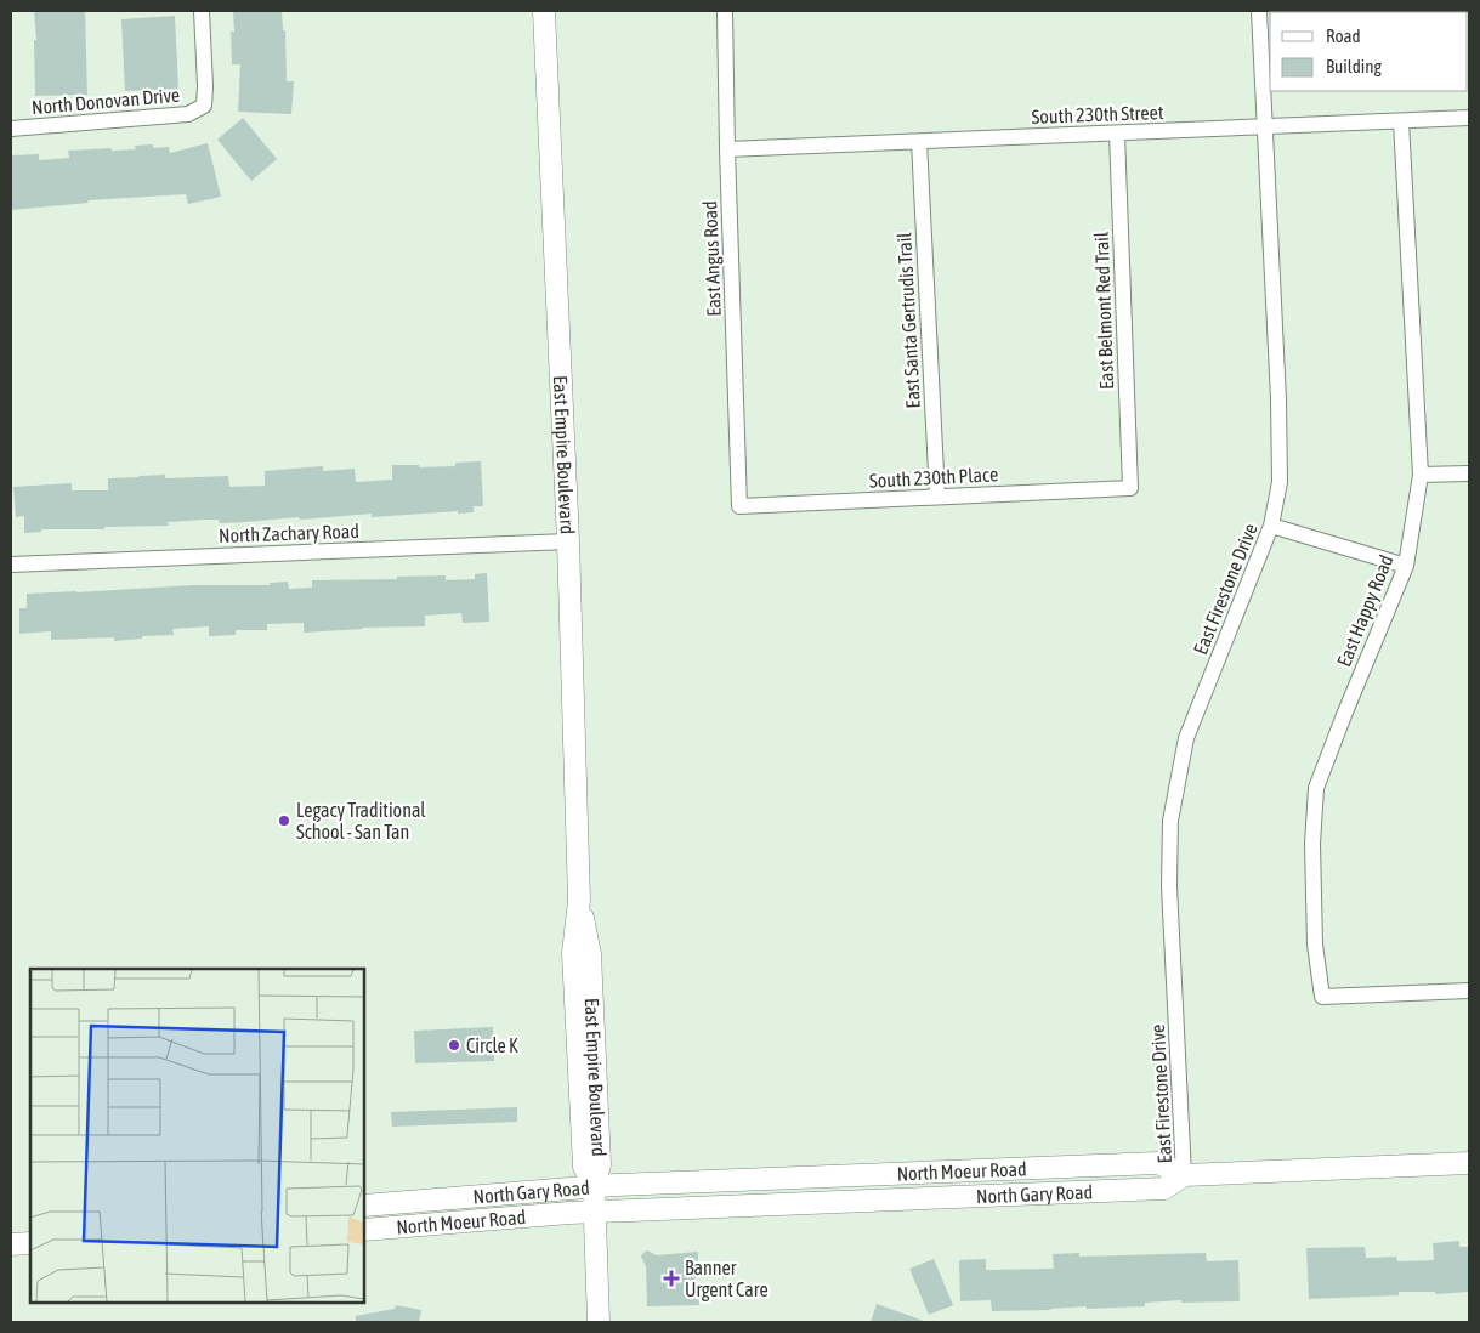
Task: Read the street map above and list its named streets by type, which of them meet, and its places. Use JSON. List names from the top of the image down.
{
  "streets": {
    "main road": ["East Empire Boulevard", "North Moeur Road", "North Gary Road"],
    "street": [
      "North Donovan Drive",
      "South 230th Street",
      "East Angus Road",
      "East Belmont Red Trail",
      "East Santa Gertrudis Trail",
      "South 230th Place",
      "North Zachary Road",
      "East Firestone Drive",
      "East Happy Road"
    ]
  },
  "crossings": [
    ["South 230th Street", "East Angus Road"],
    ["South 230th Street", "East Belmont Red Trail"],
    ["South 230th Street", "East Santa Gertrudis Trail"],
    ["South 230th Street", "East Firestone Drive"],
    ["South 230th Street", "East Happy Road"],
    ["East Angus Road", "South 230th Place"],
    ["East Belmont Red Trail", "South 230th Place"],
    ["East Santa Gertrudis Trail", "South 230th Place"],
    ["East Empire Boulevard", "North Zachary Road"],
    ["East Empire Boulevard", "North Moeur Road"],
    ["East Empire Boulevard", "North Gary Road"],
    ["East Firestone Drive", "North Moeur Road"],
    ["East Firestone Drive", "North Gary Road"],
    ["North Moeur Road", "North Gary Road"]
  ],
  "places": {
    "other": ["Legacy Traditional School - San Tan", "Circle K"],
    "health": ["Banner Urgent Care"]
  },
  "legend": ["Road", "Building"]
}
